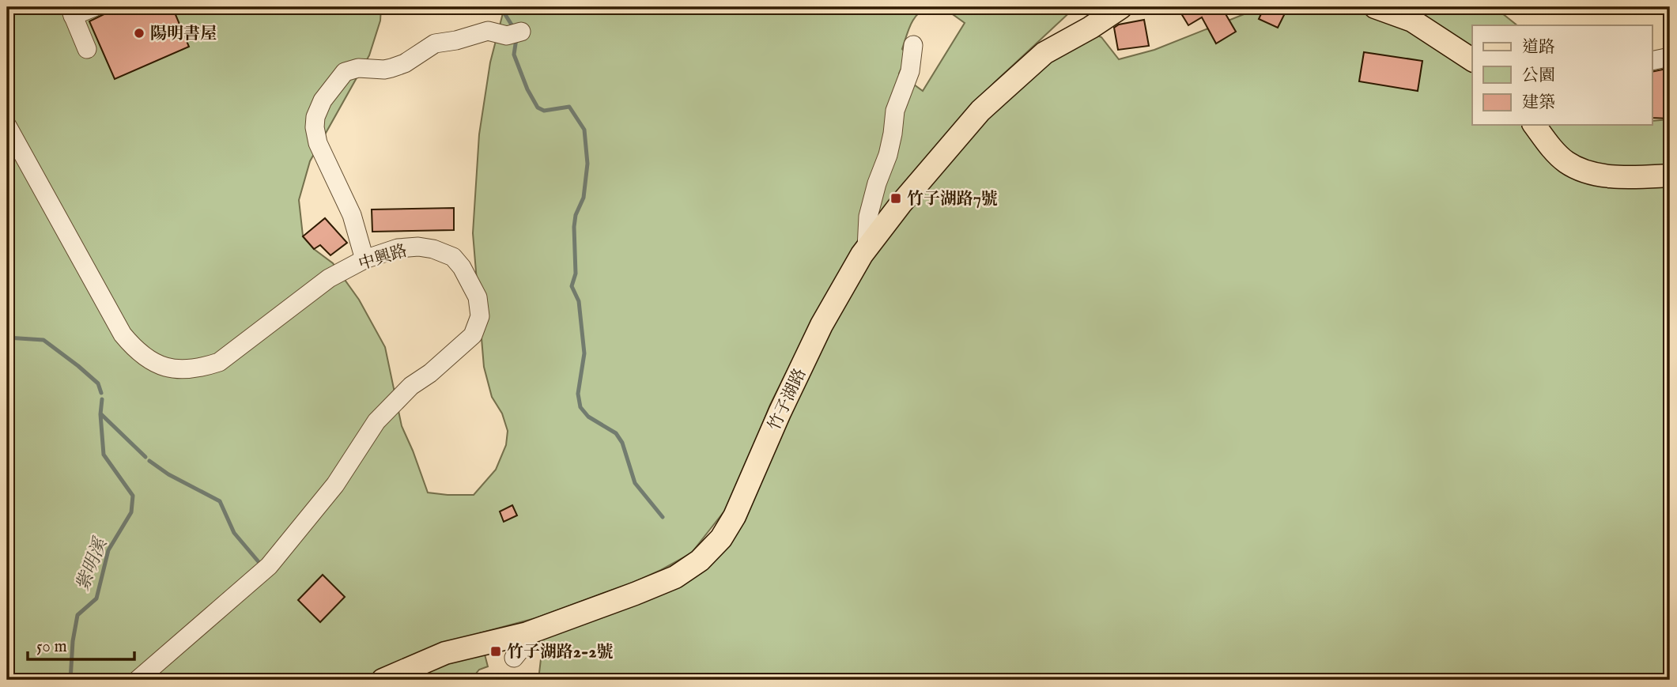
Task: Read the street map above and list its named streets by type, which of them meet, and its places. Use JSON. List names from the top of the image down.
{
  "streets": {
    "main road": ["竹子湖路"],
    "street": ["中興路"]
  },
  "water": ["紫明溪"],
  "places": {
    "other": ["陽明書屋"],
    "transit": ["竹子湖路7號", "竹子湖路2-2號"]
  },
  "legend": ["道路", "公園", "建築"],
  "scale_bar": "50 m"
}
